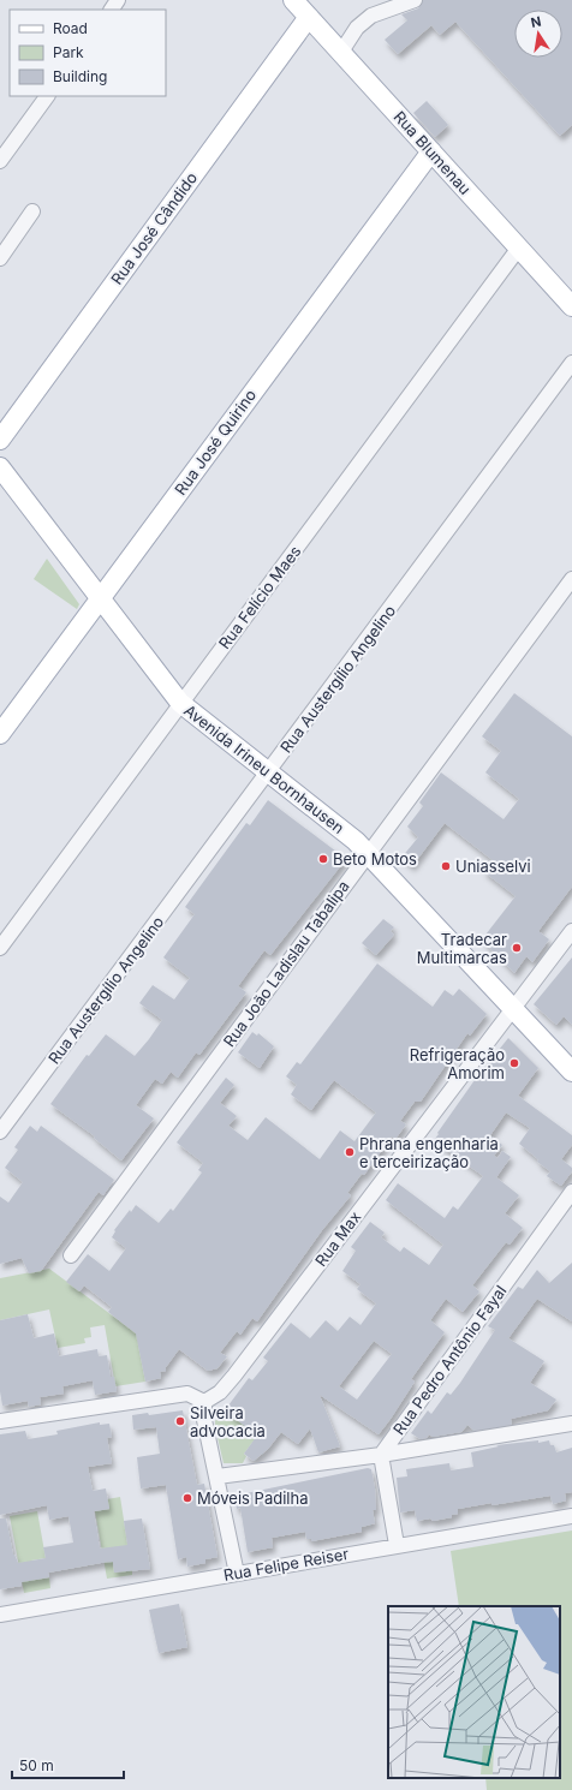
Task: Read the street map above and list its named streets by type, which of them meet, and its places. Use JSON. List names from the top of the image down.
{
  "streets": {
    "main road": [
      "Rua Blumenau",
      "Rua José Cândido",
      "Rua José Quirino",
      "Avenida Irineu Bornhausen"
    ],
    "street": [
      "Rua Felício Maes",
      "Rua Austergílio Angelino",
      "Rua João Ladislau Tabalipa",
      "Rua Max",
      "Rua Pedro Antônio Fayal",
      "Rua Felipe Reiser"
    ]
  },
  "crossings": [
    ["Rua Blumenau", "Rua José Cândido"],
    ["Rua Blumenau", "Rua José Quirino"],
    ["Rua Blumenau", "Rua Felício Maes"],
    ["Rua José Quirino", "Avenida Irineu Bornhausen"],
    ["Rua Felício Maes", "Avenida Irineu Bornhausen"],
    ["Rua Austergílio Angelino", "Avenida Irineu Bornhausen"],
    ["Avenida Irineu Bornhausen", "Rua João Ladislau Tabalipa"],
    ["Avenida Irineu Bornhausen", "Rua Max"]
  ],
  "places": [
    "Beto Motos",
    "Uniasselvi",
    "Tradecar Multimarcas",
    "Refrigeração Amorim",
    "Phrana engenharia e terceirização",
    "Silveira advocacia",
    "Móveis Padilha"
  ],
  "legend": ["Road", "Park", "Building"],
  "scale_bar": "50 m",
  "north": "top"
}
